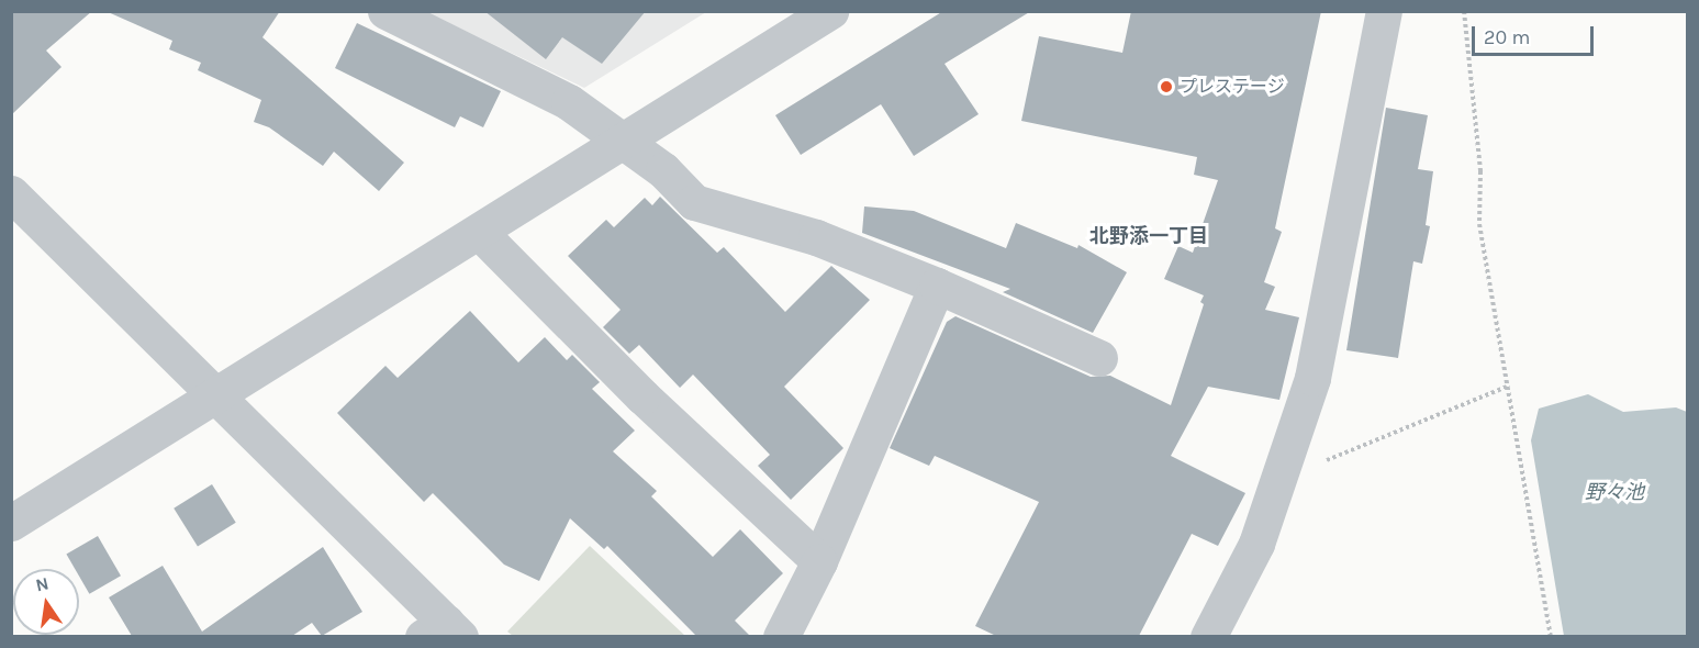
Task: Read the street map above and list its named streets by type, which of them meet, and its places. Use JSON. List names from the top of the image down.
{
  "districts": ["北野添一丁目"],
  "water": ["野々池"],
  "places": ["プレステージ"],
  "scale_bar": "20 m",
  "north": "top"
}
